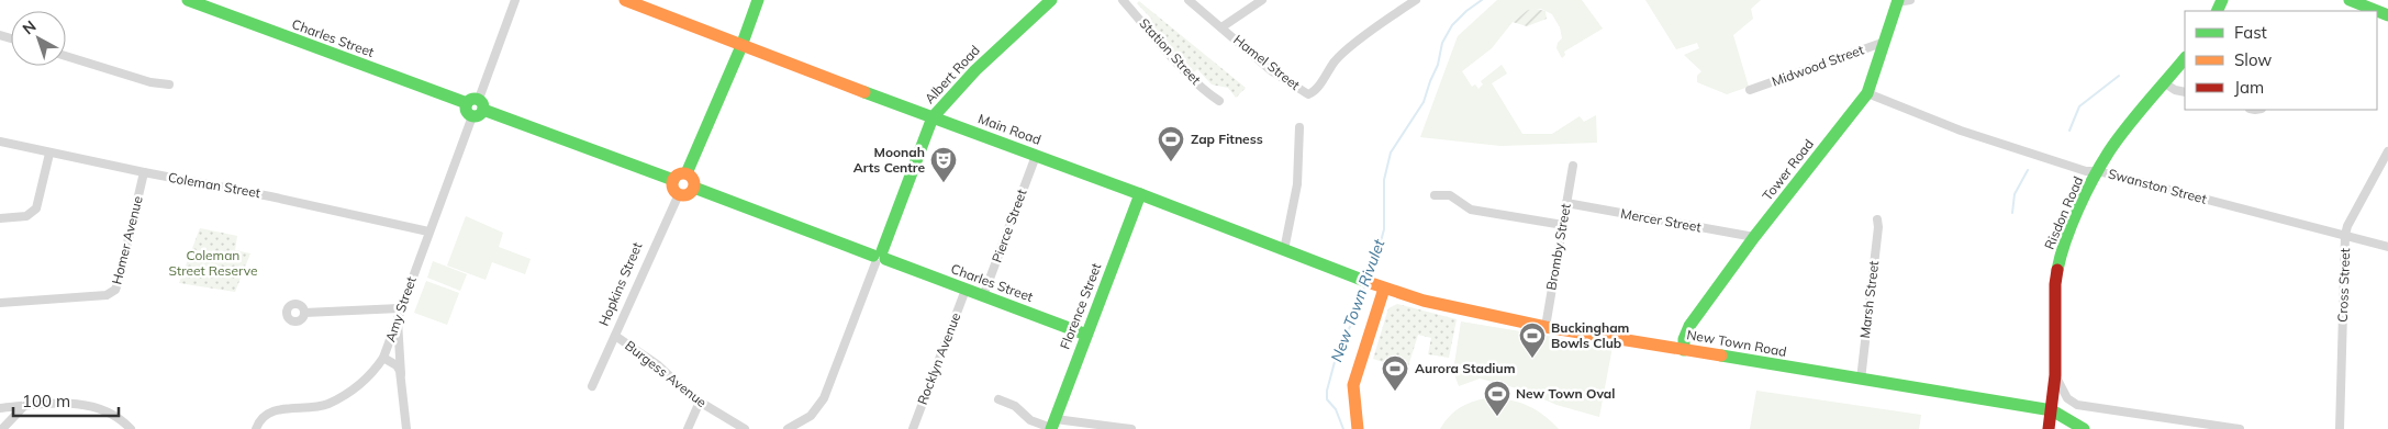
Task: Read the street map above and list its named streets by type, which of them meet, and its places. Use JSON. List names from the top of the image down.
{
  "streets": {
    "street": [
      "Charles Street",
      "Station Street",
      "Hamel Street",
      "Midwood Street",
      "Albert Road",
      "Main Road",
      "Tower Road",
      "Coleman Street",
      "Swanston Street",
      "Risdon Road",
      "Mercer Street",
      "Pierce Street",
      "Homer Avenue",
      "Bromby Street",
      "Hopkins Street",
      "Cross Street",
      "Marsh Street",
      "Florence Street",
      "Amy Street",
      "New Town Road",
      "Rocklyn Avenue",
      "Burgess Avenue"
    ]
  },
  "crossings": [
    ["Charles Street", "Albert Road"],
    ["Charles Street", "Pierce Street"],
    ["Charles Street", "Hopkins Street"],
    ["Charles Street", "Florence Street"],
    ["Charles Street", "Amy Street"],
    ["Charles Street", "Rocklyn Avenue"],
    ["Midwood Street", "Tower Road"],
    ["Albert Road", "Main Road"],
    ["Main Road", "Pierce Street"],
    ["Main Road", "Florence Street"],
    ["Main Road", "New Town Road"],
    ["Tower Road", "Swanston Street"],
    ["Tower Road", "Mercer Street"],
    ["Tower Road", "New Town Road"],
    ["Coleman Street", "Homer Avenue"],
    ["Coleman Street", "Amy Street"],
    ["Swanston Street", "Risdon Road"],
    ["Swanston Street", "Cross Street"],
    ["Risdon Road", "New Town Road"],
    ["Mercer Street", "Bromby Street"],
    ["Bromby Street", "New Town Road"],
    ["Hopkins Street", "Burgess Avenue"],
    ["Marsh Street", "New Town Road"]
  ],
  "water": ["New Town Rivulet"],
  "parks": ["Coleman Street Reserve"],
  "places": {
    "sports": [
      "Zap Fitness",
      "Buckingham Bowls Club",
      "Aurora Stadium",
      "New Town Oval"
    ],
    "theatre": ["Moonah Arts Centre"]
  },
  "legend": ["Fast", "Slow", "Jam"],
  "scale_bar": "100 m",
  "north": "top left"
}
